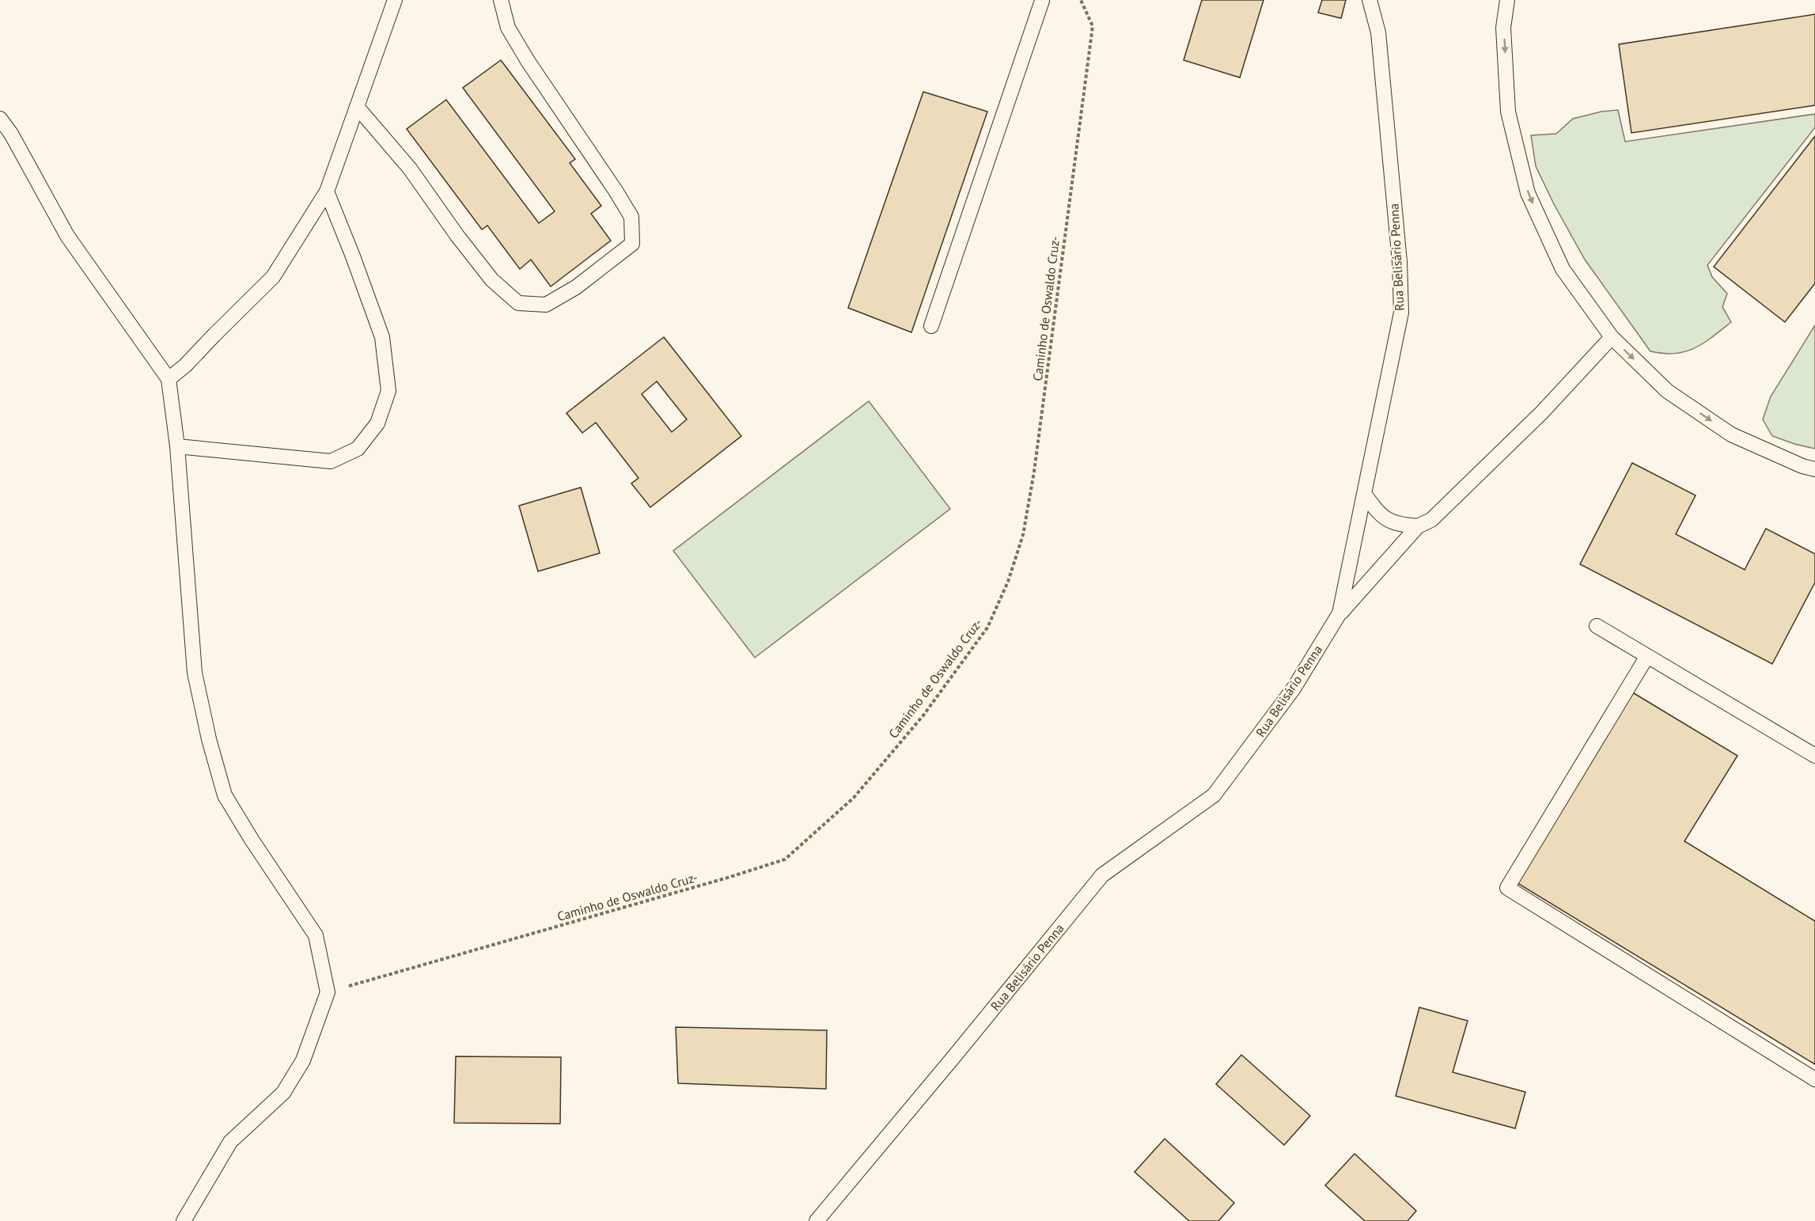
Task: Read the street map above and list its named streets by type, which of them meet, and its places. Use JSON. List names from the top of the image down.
{
  "streets": {
    "lane": ["Rua Belisário Penna"],
    "path": ["Caminho de Oswaldo Cruz-"]
  }
}
